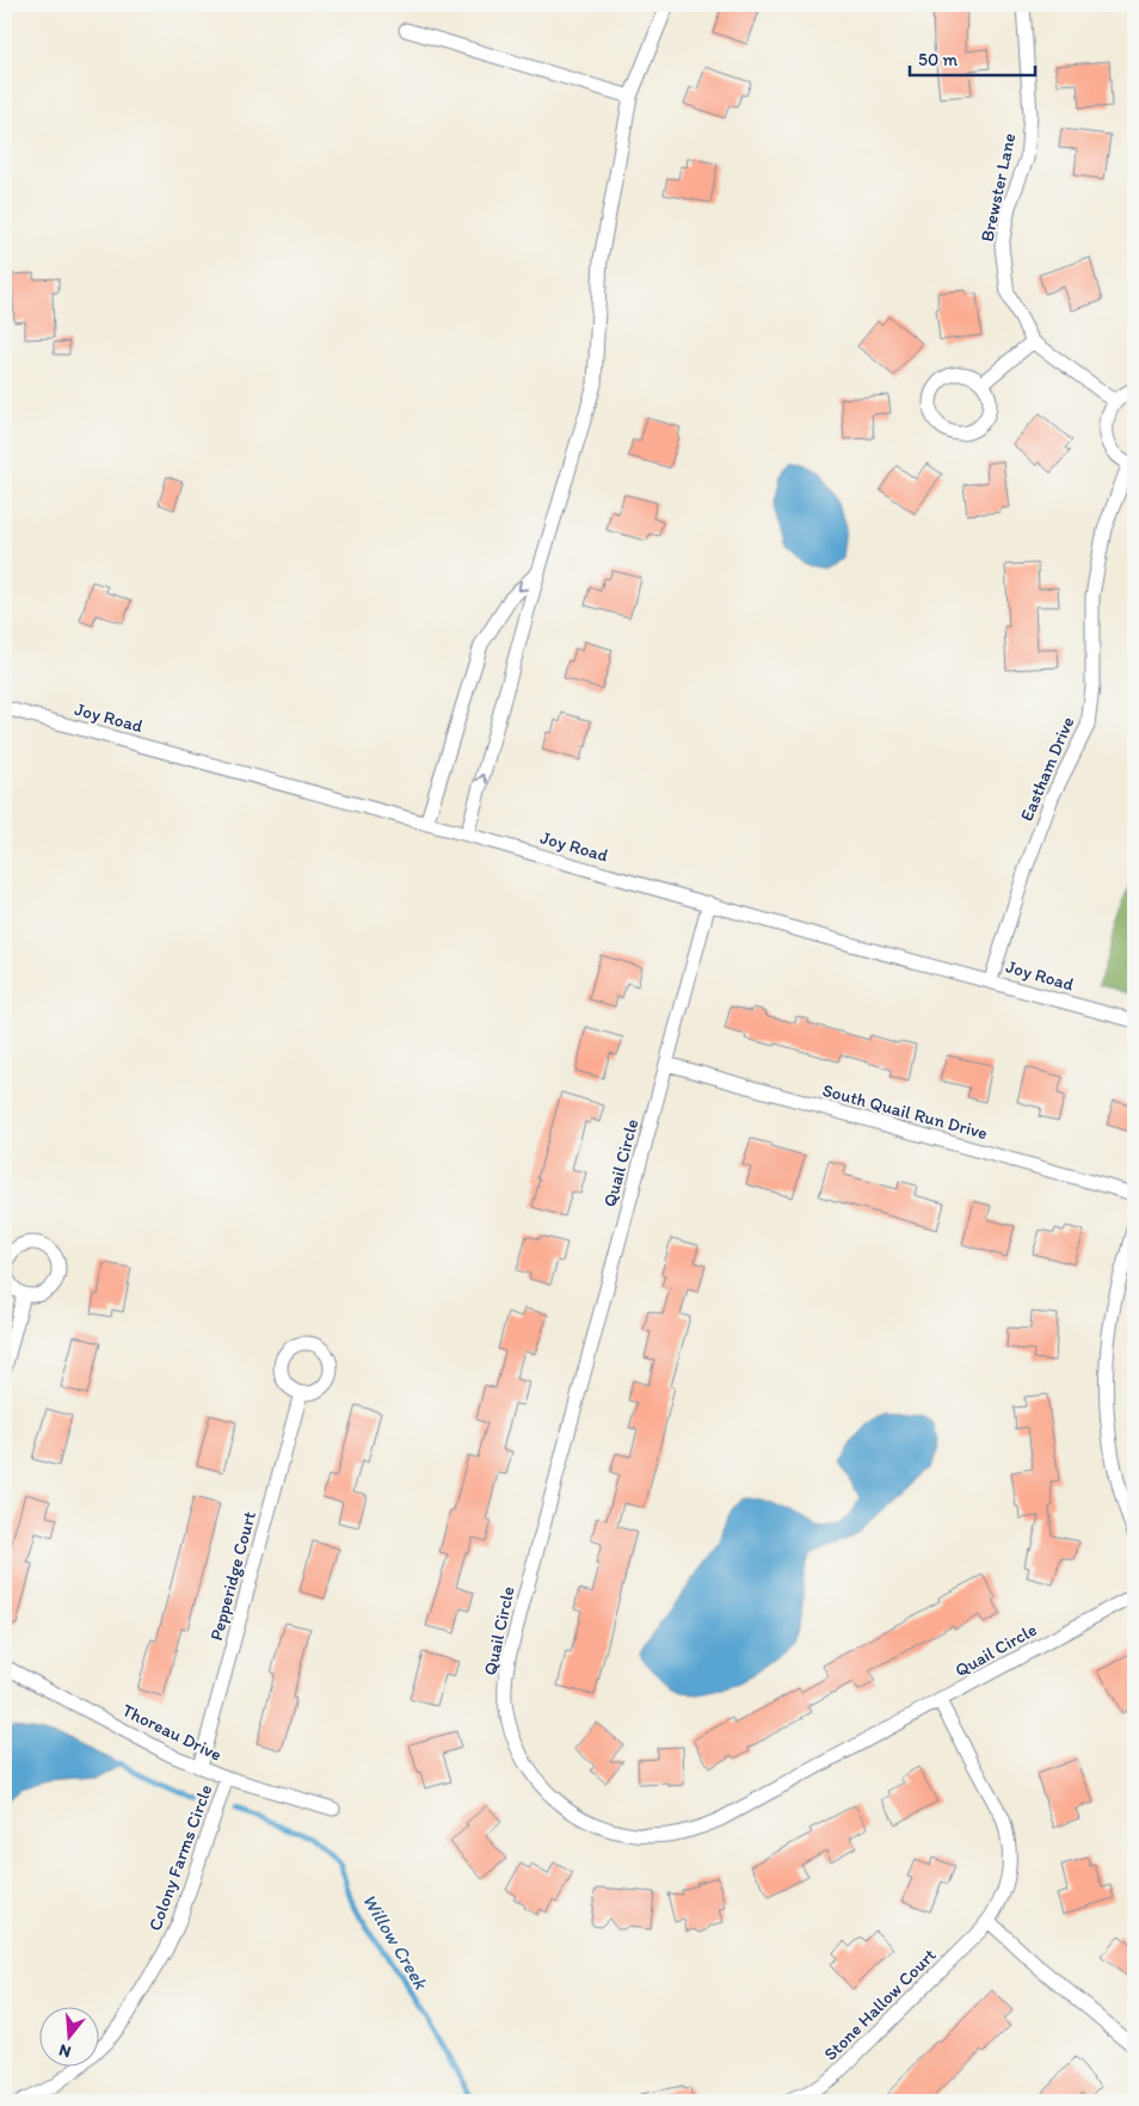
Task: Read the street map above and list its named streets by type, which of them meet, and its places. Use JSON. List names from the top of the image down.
{
  "streets": {
    "street": [
      "Brewster Lane",
      "Joy Road",
      "Eastham Drive",
      "South Quail Run Drive",
      "Quail Circle",
      "Pepperidge Court",
      "Thoreau Drive",
      "Colony Farms Circle",
      "Stone Hallow Court"
    ]
  },
  "crossings": [
    ["Joy Road", "Eastham Drive"],
    ["Joy Road", "Quail Circle"],
    ["South Quail Run Drive", "Quail Circle"],
    ["Quail Circle", "Stone Hallow Court"],
    ["Pepperidge Court", "Thoreau Drive"],
    ["Thoreau Drive", "Colony Farms Circle"]
  ],
  "water": ["Willow Creek"],
  "scale_bar": "50 m",
  "north": "bottom"
}
